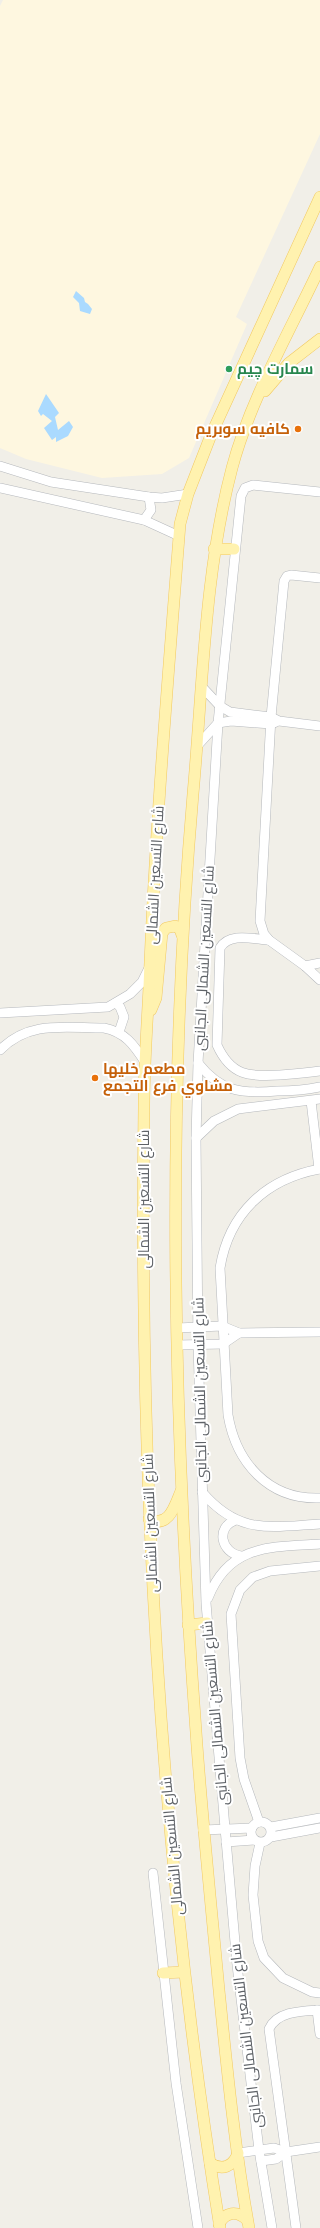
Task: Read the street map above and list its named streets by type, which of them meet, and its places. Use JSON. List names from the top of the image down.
{
  "streets": {
    "main road": ["شارع التسعين الشمالى"],
    "street": ["شارع التسعين الشمالى الجانبى"]
  },
  "places": ["سمارت چيم", "كافيه سوبريم", "مطعم خليها مشاوي فرع التجمع"]
}
